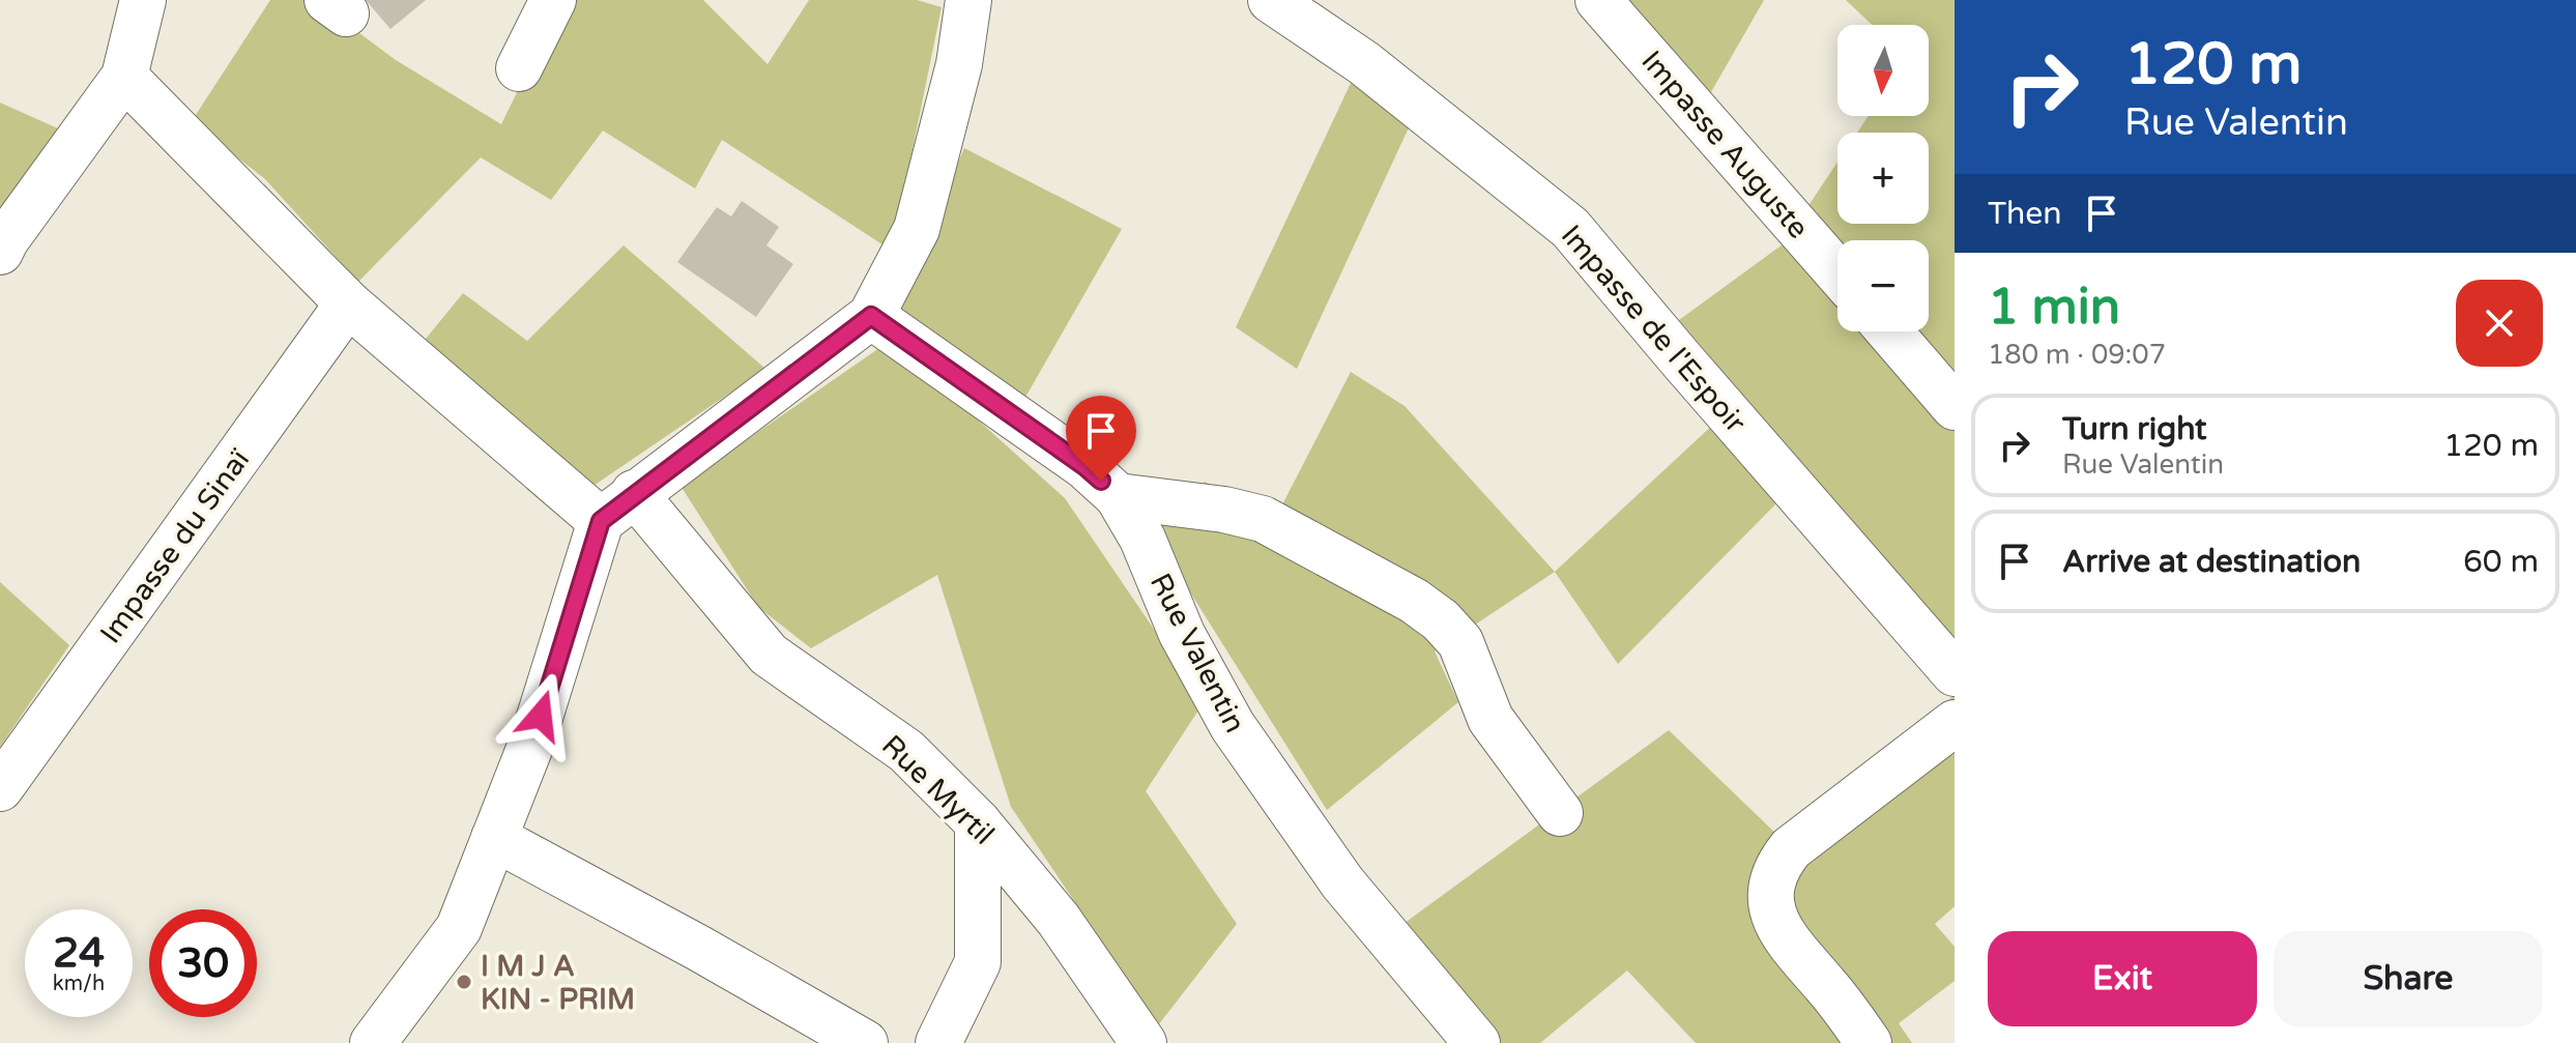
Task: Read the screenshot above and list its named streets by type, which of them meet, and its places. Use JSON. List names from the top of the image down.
{
  "streets": {
    "street": [
      "Impasse Auguste",
      "Impasse de l'Espoir",
      "Impasse du Sinaï",
      "Rue Valentin",
      "Rue Myrtil"
    ]
  },
  "crossings": [
    ["Impasse du Sinaï", "Rue Myrtil"]
  ],
  "places": ["I M J A KIN - PRIM"],
  "north": "bottom",
  "page": {
    "turn": ["120 m", "Rue Valentin"],
    "map_buttons": ["+", "−"],
    "then": "Then",
    "heading": ["1 min", "180 m · 09:07"],
    "list": [
      {
        "name": "Turn right",
        "note": "Rue Valentin",
        "value": "120 m"
      },
      {
        "name": "Arrive at destination",
        "value": "60 m"
      }
    ],
    "speed": "24 km/h",
    "limit": "30",
    "buttons": ["Exit", "Share"]
  }
}
